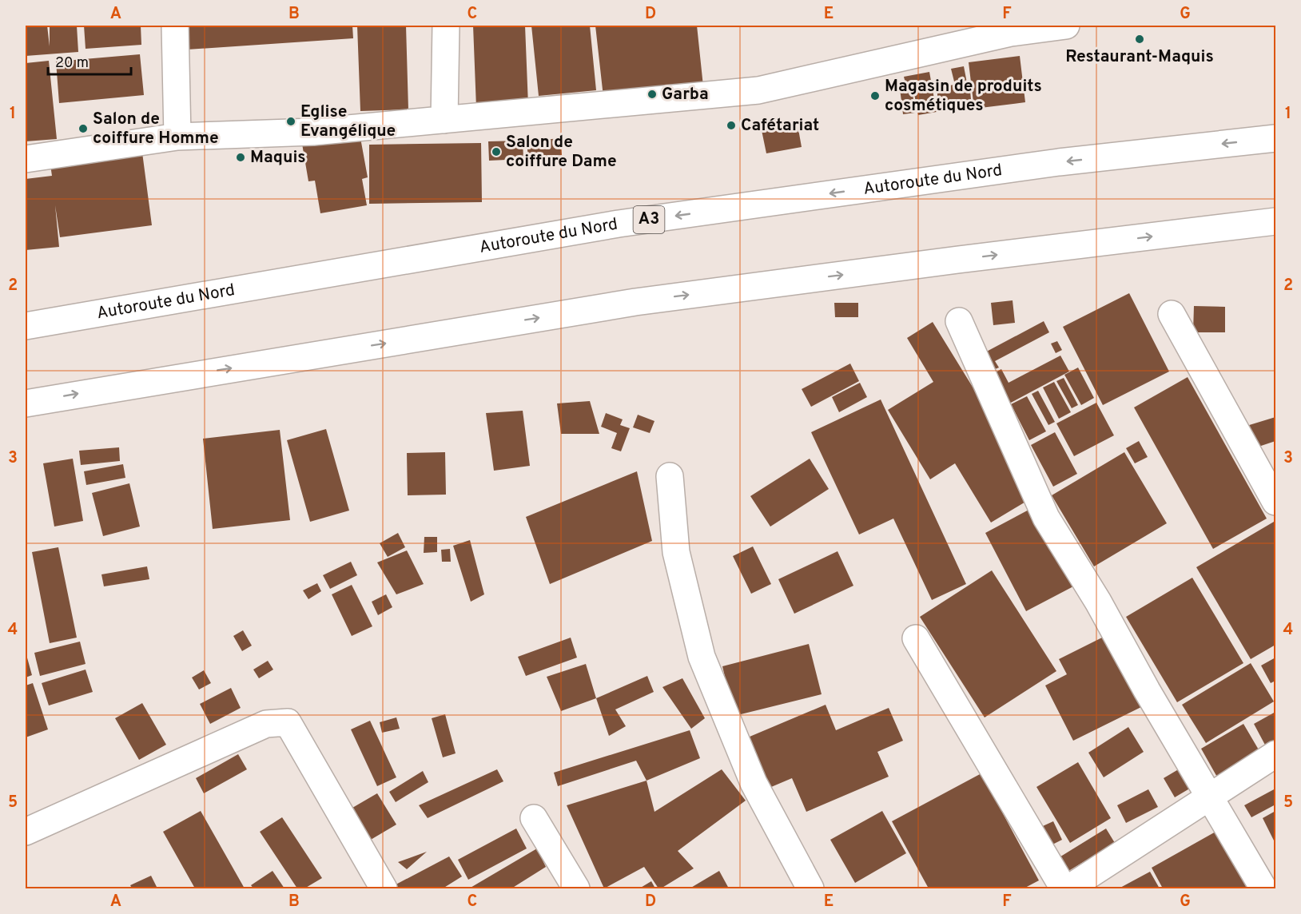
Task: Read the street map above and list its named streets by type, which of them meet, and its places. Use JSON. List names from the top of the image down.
{
  "streets": {
    "main road": ["Autoroute du Nord", "A3"]
  },
  "places": [
    "Restaurant-Maquis",
    "Garba",
    "Magasin de produits cosmétiques",
    "Eglise Evangélique",
    "Cafétariat",
    "Salon de coiffure Homme",
    "Salon de coiffure Dame",
    "Maquis"
  ],
  "scale_bar": "20 m",
  "grid": {
    "columns": [
      "A",
      "B",
      "C",
      "D",
      "E",
      "F",
      "G"
    ],
    "rows": [
      "1",
      "2",
      "3",
      "4",
      "5"
    ]
  }
}
